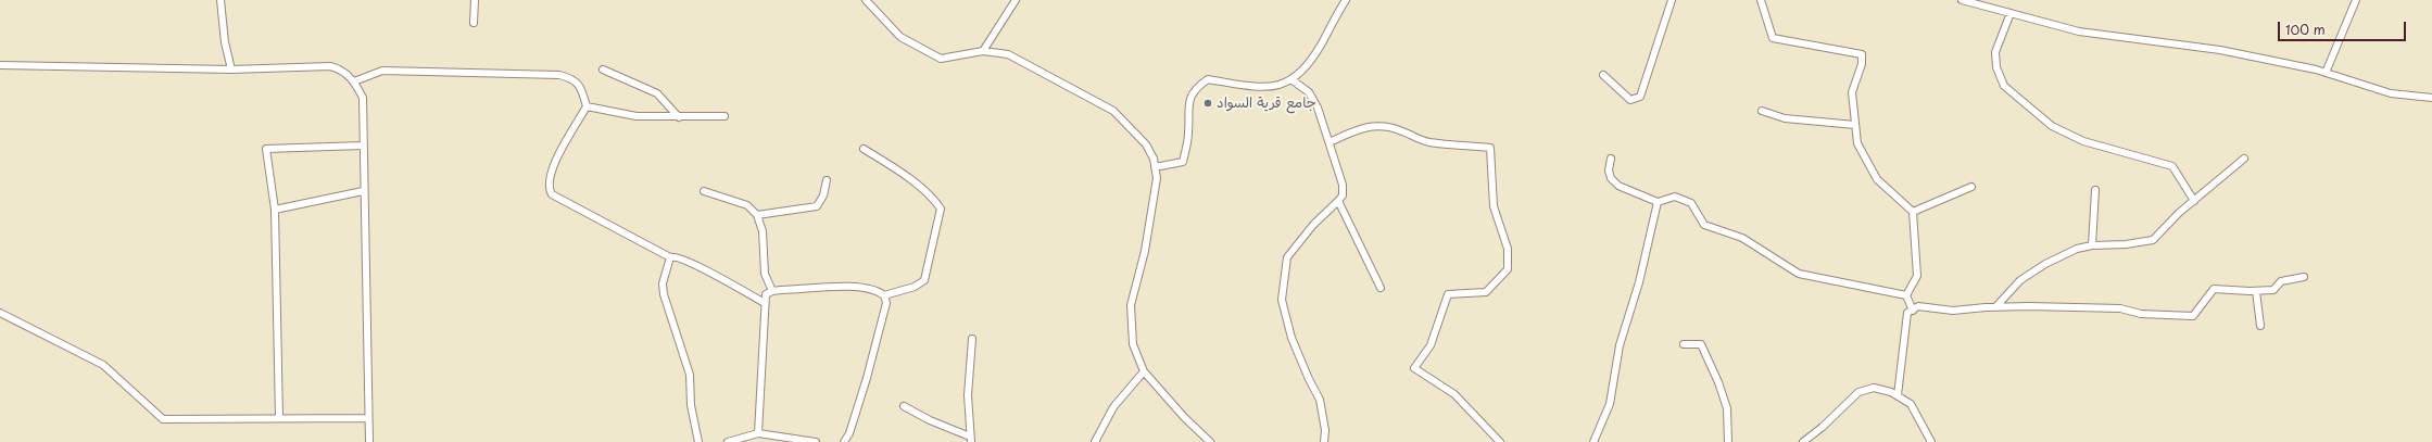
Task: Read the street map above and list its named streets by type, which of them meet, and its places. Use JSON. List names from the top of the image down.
{
  "places": ["جامع قرية السواد"],
  "scale_bar": "100 m"
}
